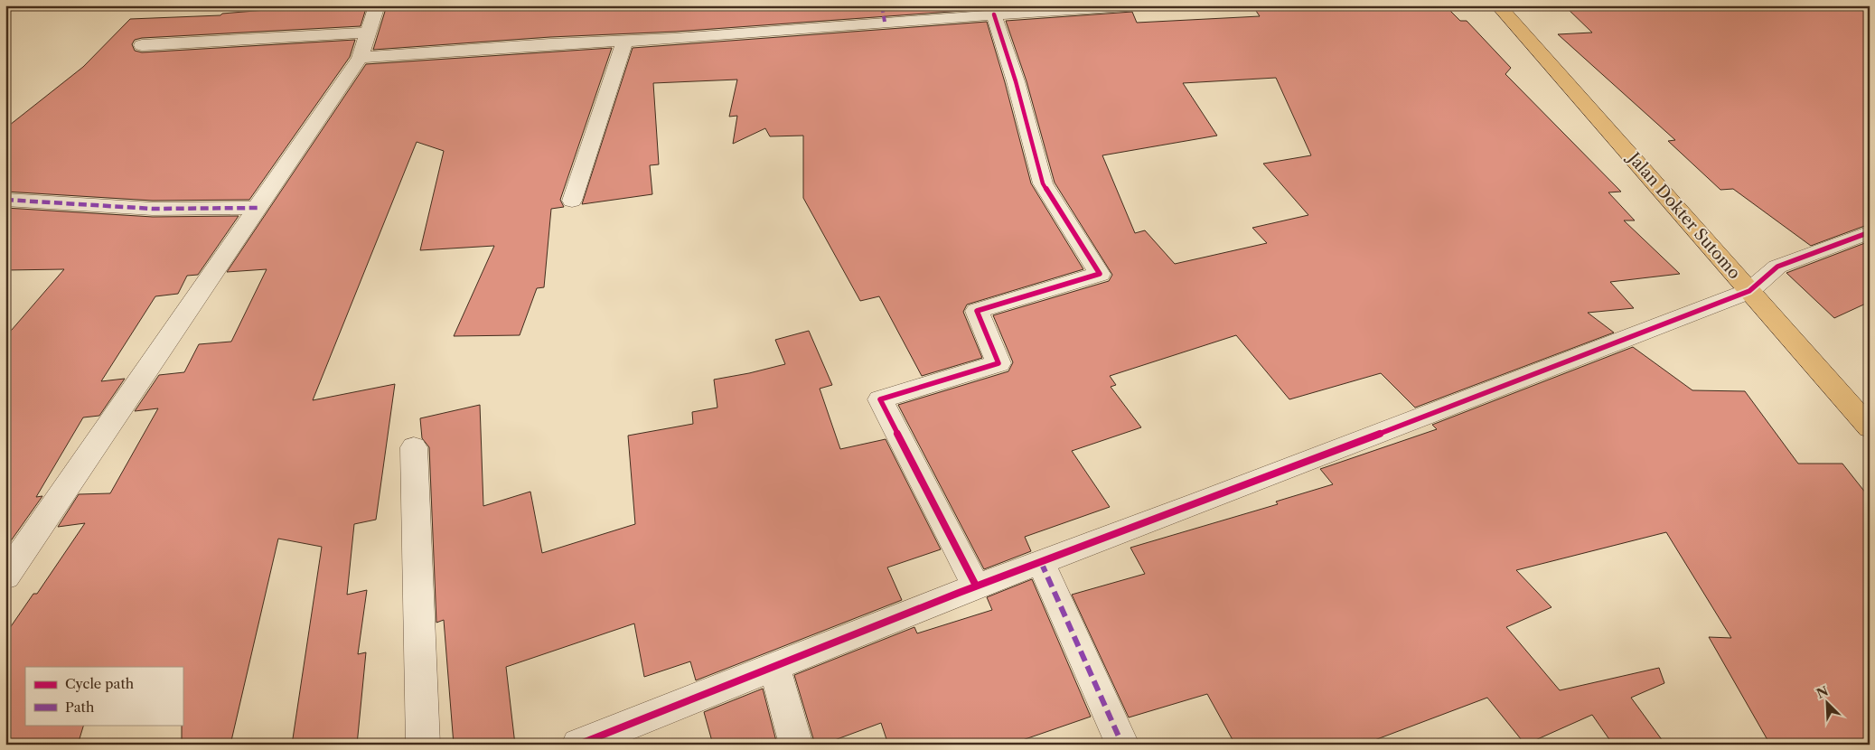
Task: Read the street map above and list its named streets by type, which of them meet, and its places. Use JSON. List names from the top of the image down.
{
  "streets": {
    "main road": ["Jalan Dokter Sutomo"]
  },
  "legend": ["Cycle path", "Path"],
  "north": "top left"
}
